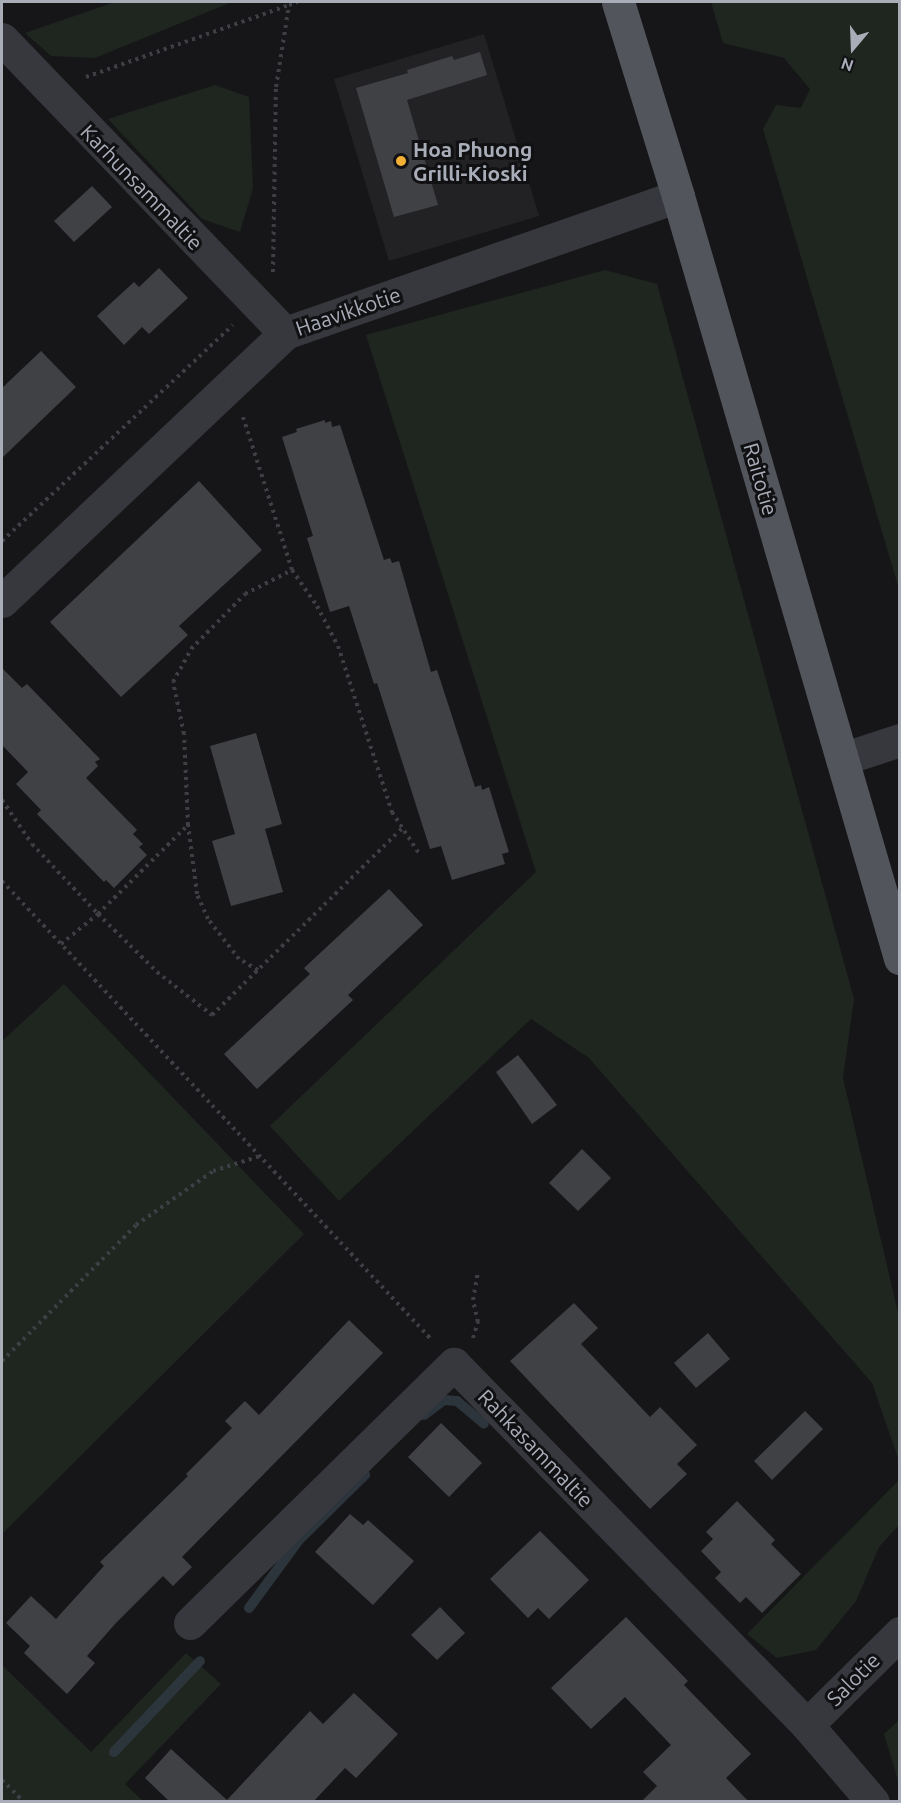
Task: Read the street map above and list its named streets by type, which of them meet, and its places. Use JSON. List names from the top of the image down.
{
  "streets": {
    "main road": ["Raitotie"],
    "street": [
      "Karhunsammaltie",
      "Haavikkotie",
      "Rahkasammaltie",
      "Salotie"
    ]
  },
  "crossings": [
    ["Karhunsammaltie", "Haavikkotie"],
    ["Haavikkotie", "Raitotie"],
    ["Rahkasammaltie", "Salotie"]
  ],
  "places": ["Hoa Phuong Grilli-Kioski"],
  "north": "bottom"
}
